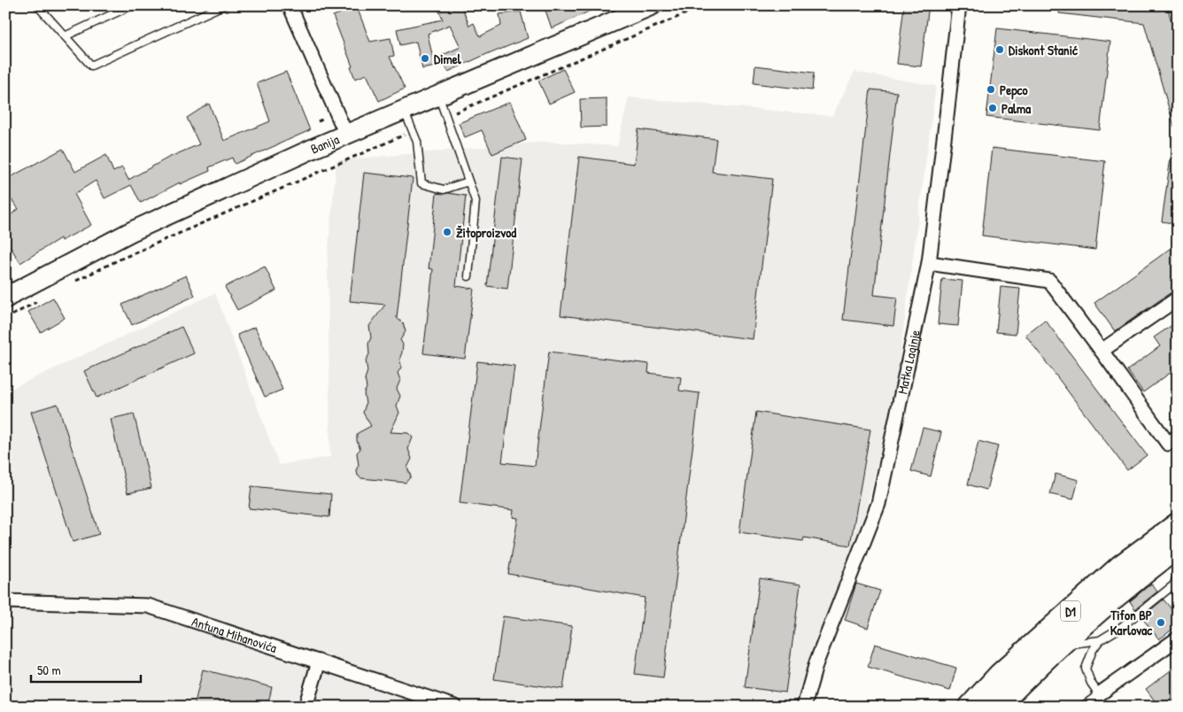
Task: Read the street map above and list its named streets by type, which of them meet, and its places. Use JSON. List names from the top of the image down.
{
  "streets": {
    "highway": ["D1"],
    "main road": ["Banija"],
    "street": ["Matka Laginje", "Antuna Mihanovića"]
  },
  "places": [
    "Diskont Stanić",
    "Dimel",
    "Pepco",
    "Palma",
    "Žitoproizvod",
    "Tifon BP Karlovac"
  ],
  "scale_bar": "50 m"
}
